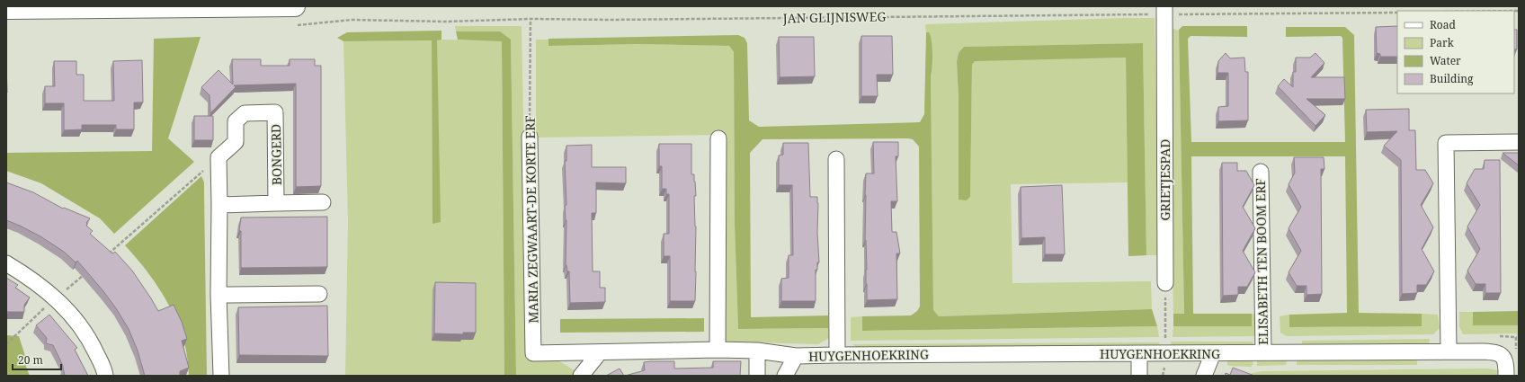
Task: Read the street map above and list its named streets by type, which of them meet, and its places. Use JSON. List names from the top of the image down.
{
  "streets": {
    "street": [
      "BONGERD",
      "GRIETJESPAD",
      "MARIA ZEGWAART-DE KORTE ERF",
      "ELISABETH TEN BOOM ERF",
      "HUYGENHOEKRING"
    ],
    "path": ["JAN GLIJNISWEG"]
  },
  "crossings": [
    ["JAN GLIJNISWEG", "GRIETJESPAD"],
    ["JAN GLIJNISWEG", "MARIA ZEGWAART-DE KORTE ERF"],
    ["MARIA ZEGWAART-DE KORTE ERF", "HUYGENHOEKRING"],
    ["ELISABETH TEN BOOM ERF", "HUYGENHOEKRING"]
  ],
  "legend": [
    "Road",
    "Park",
    "Water",
    "Building"
  ],
  "scale_bar": "20 m"
}
